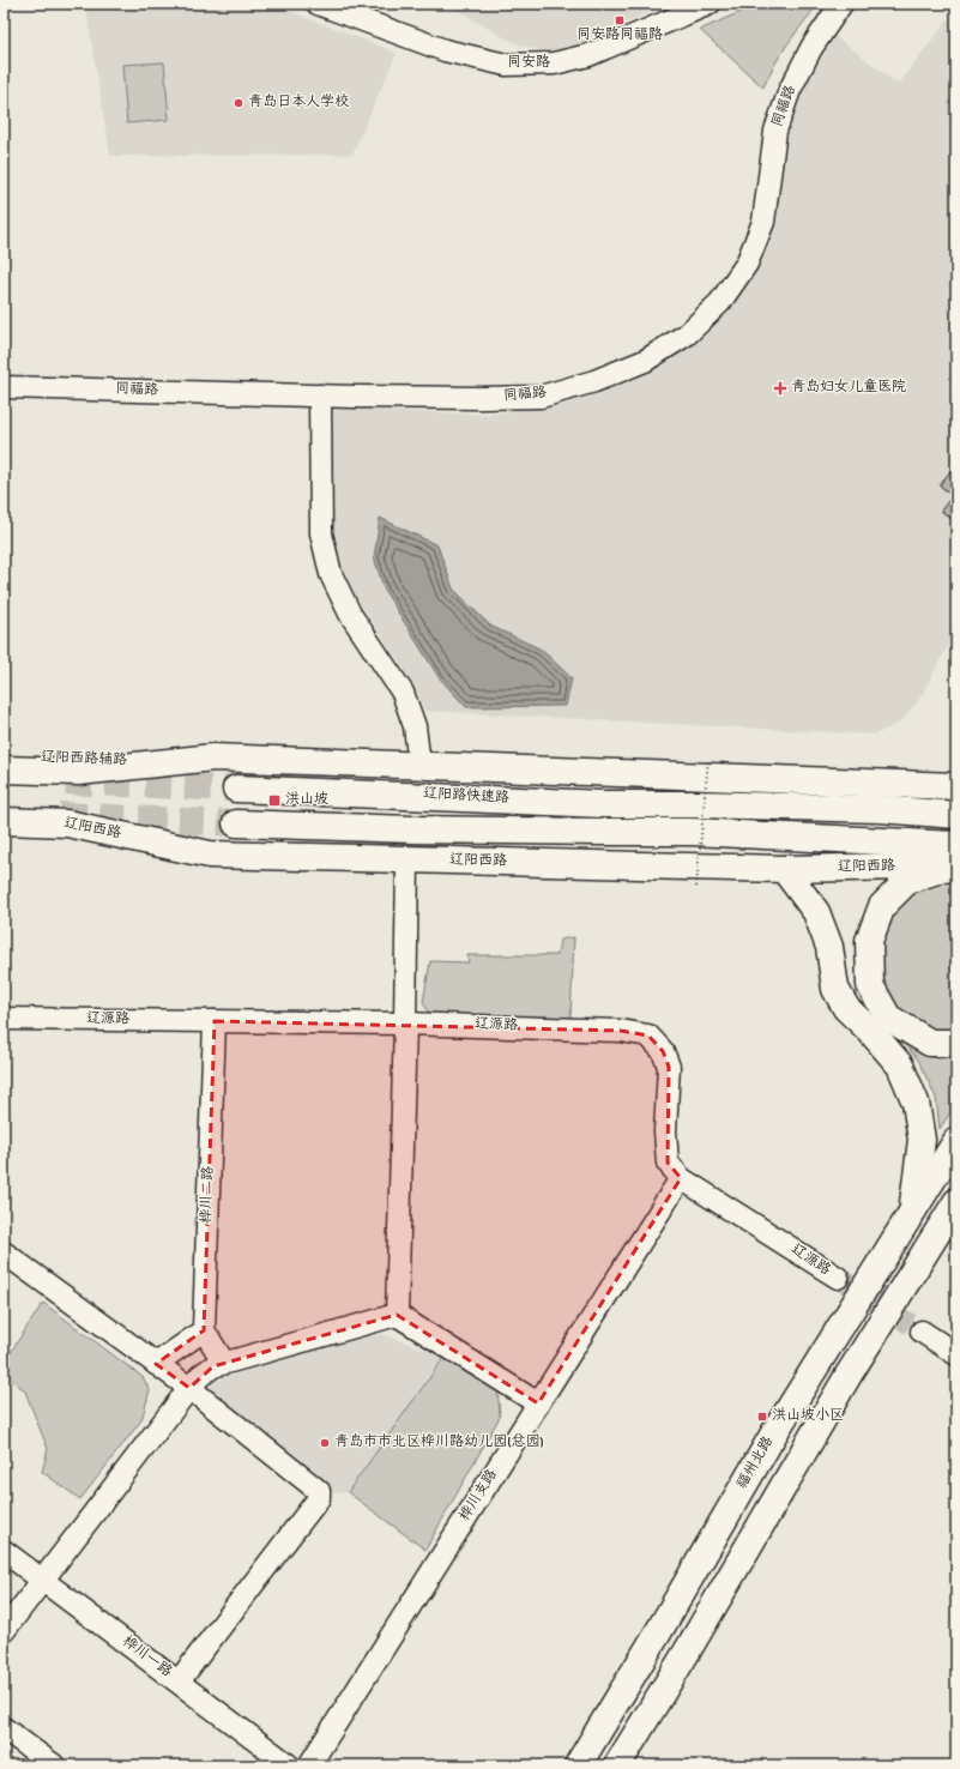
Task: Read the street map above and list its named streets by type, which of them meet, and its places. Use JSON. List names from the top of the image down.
{
  "streets": {
    "main road": [
      "辽阳西路辅路",
      "辽阳路快速路",
      "辽阳西路",
      "福州北路"
    ],
    "street": [
      "同安路",
      "同福路",
      "辽源路",
      "桦川二路",
      "桦川支路",
      "桦川一路"
    ]
  },
  "crossings": [
    ["辽源路", "桦川二路"],
    ["辽源路", "桦川支路"]
  ],
  "places": {
    "transit": ["同安路同福路", "洪山坡", "洪山坡小区"],
    "other": ["青岛日本人学校", "青岛市市北区桦川路幼儿园(总园)"],
    "health": ["青岛妇女儿童医院"]
  }
}
